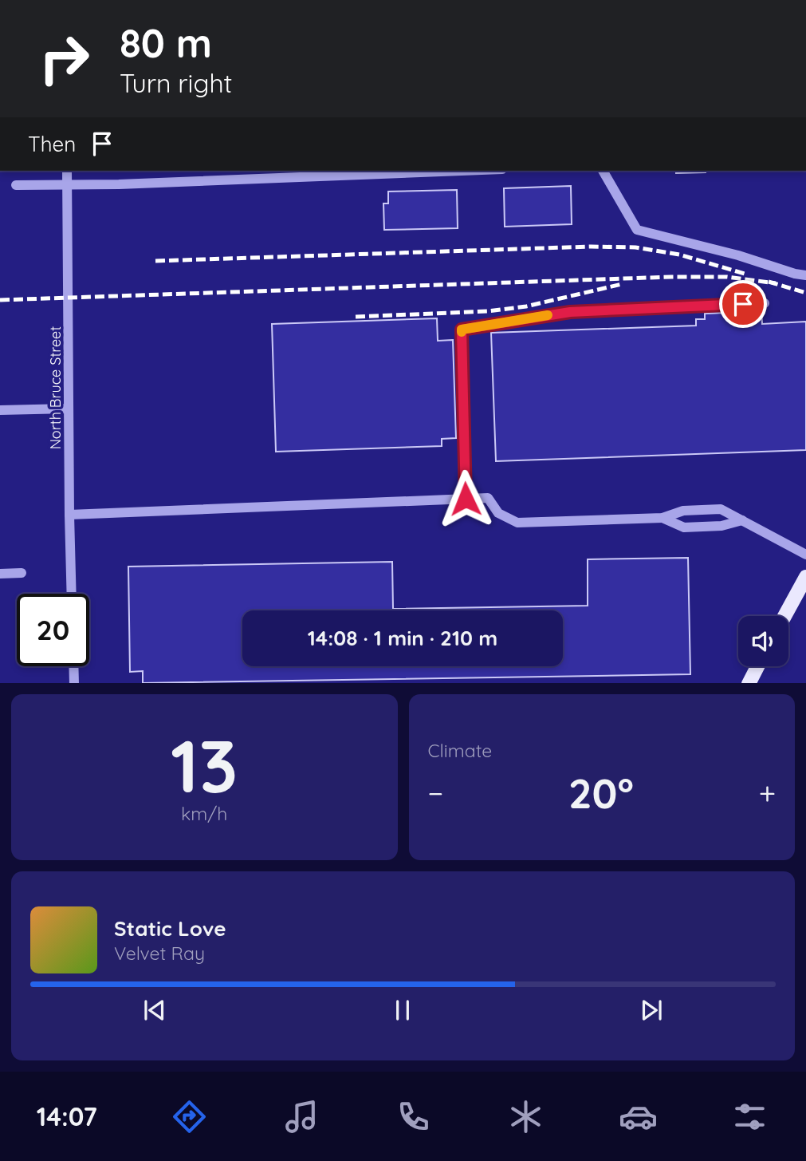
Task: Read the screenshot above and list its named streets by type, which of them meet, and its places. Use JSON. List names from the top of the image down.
{
  "streets": {
    "street": ["North Bruce Street"]
  },
  "page": {
    "turn": ["80 m", "Turn right"],
    "then": "Then",
    "limit": "20",
    "trip": "14:08 · 1 min · 210 m",
    "tile": [
      ["13", "km/h"],
      "Climate"
    ],
    "heat": ["−", "20°", "+"],
    "song": ["Static Love", "Velvet Ray"],
    "tabs": "14:07"
  }
}
